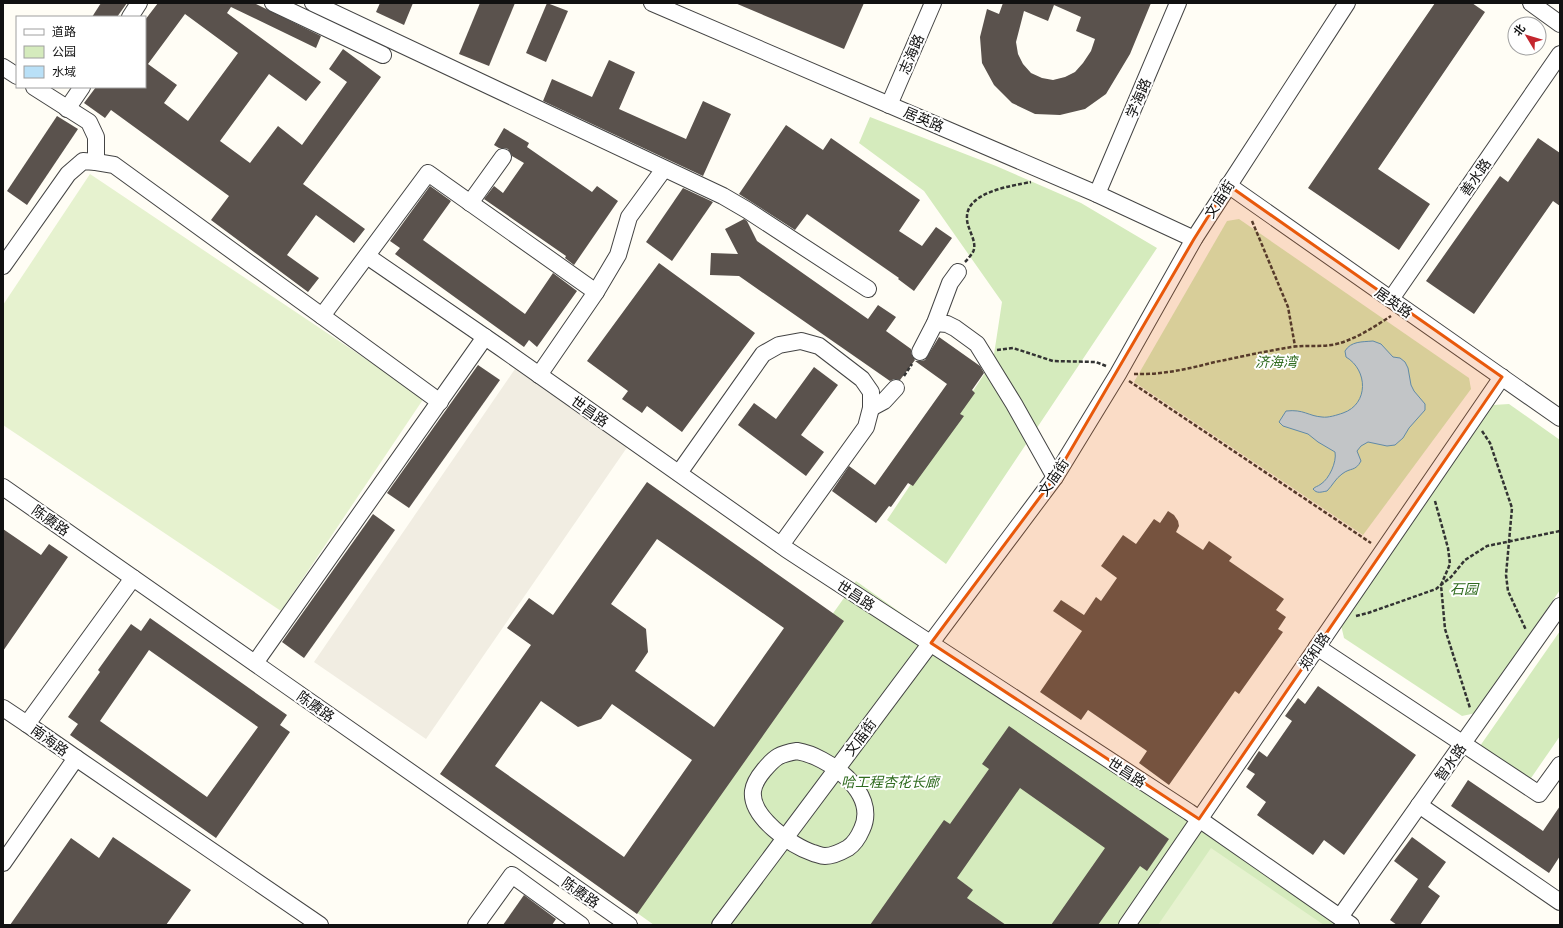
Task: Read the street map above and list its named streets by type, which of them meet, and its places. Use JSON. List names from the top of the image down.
{
  "streets": {
    "street": [
      "志海路",
      "学海路",
      "居英路",
      "善水路",
      "文庙街",
      "世昌路",
      "陈赓路",
      "郑和路",
      "南海路",
      "智水路"
    ]
  },
  "crossings": [
    ["志海路", "居英路"],
    ["学海路", "居英路"],
    ["居英路", "善水路"],
    ["居英路", "文庙街"],
    ["居英路", "郑和路"],
    ["文庙街", "世昌路"],
    ["世昌路", "郑和路"],
    ["世昌路", "智水路"],
    ["陈赓路", "南海路"]
  ],
  "parks": ["济海湾", "石园", "哈工程杏花长廊"],
  "legend": ["道路", "公园", "水域"],
  "north": "top left"
}
